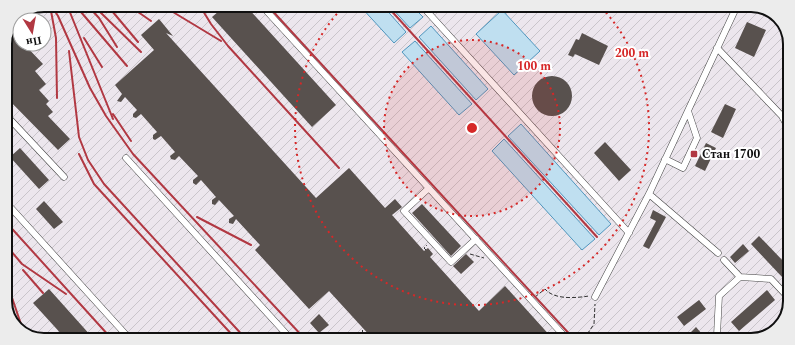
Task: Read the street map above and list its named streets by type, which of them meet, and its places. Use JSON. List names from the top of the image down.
{
  "places": {
    "transit": ["Стан 1700"]
  },
  "north": "bottom",
  "rings": ["200 m", "100 m"]
}
